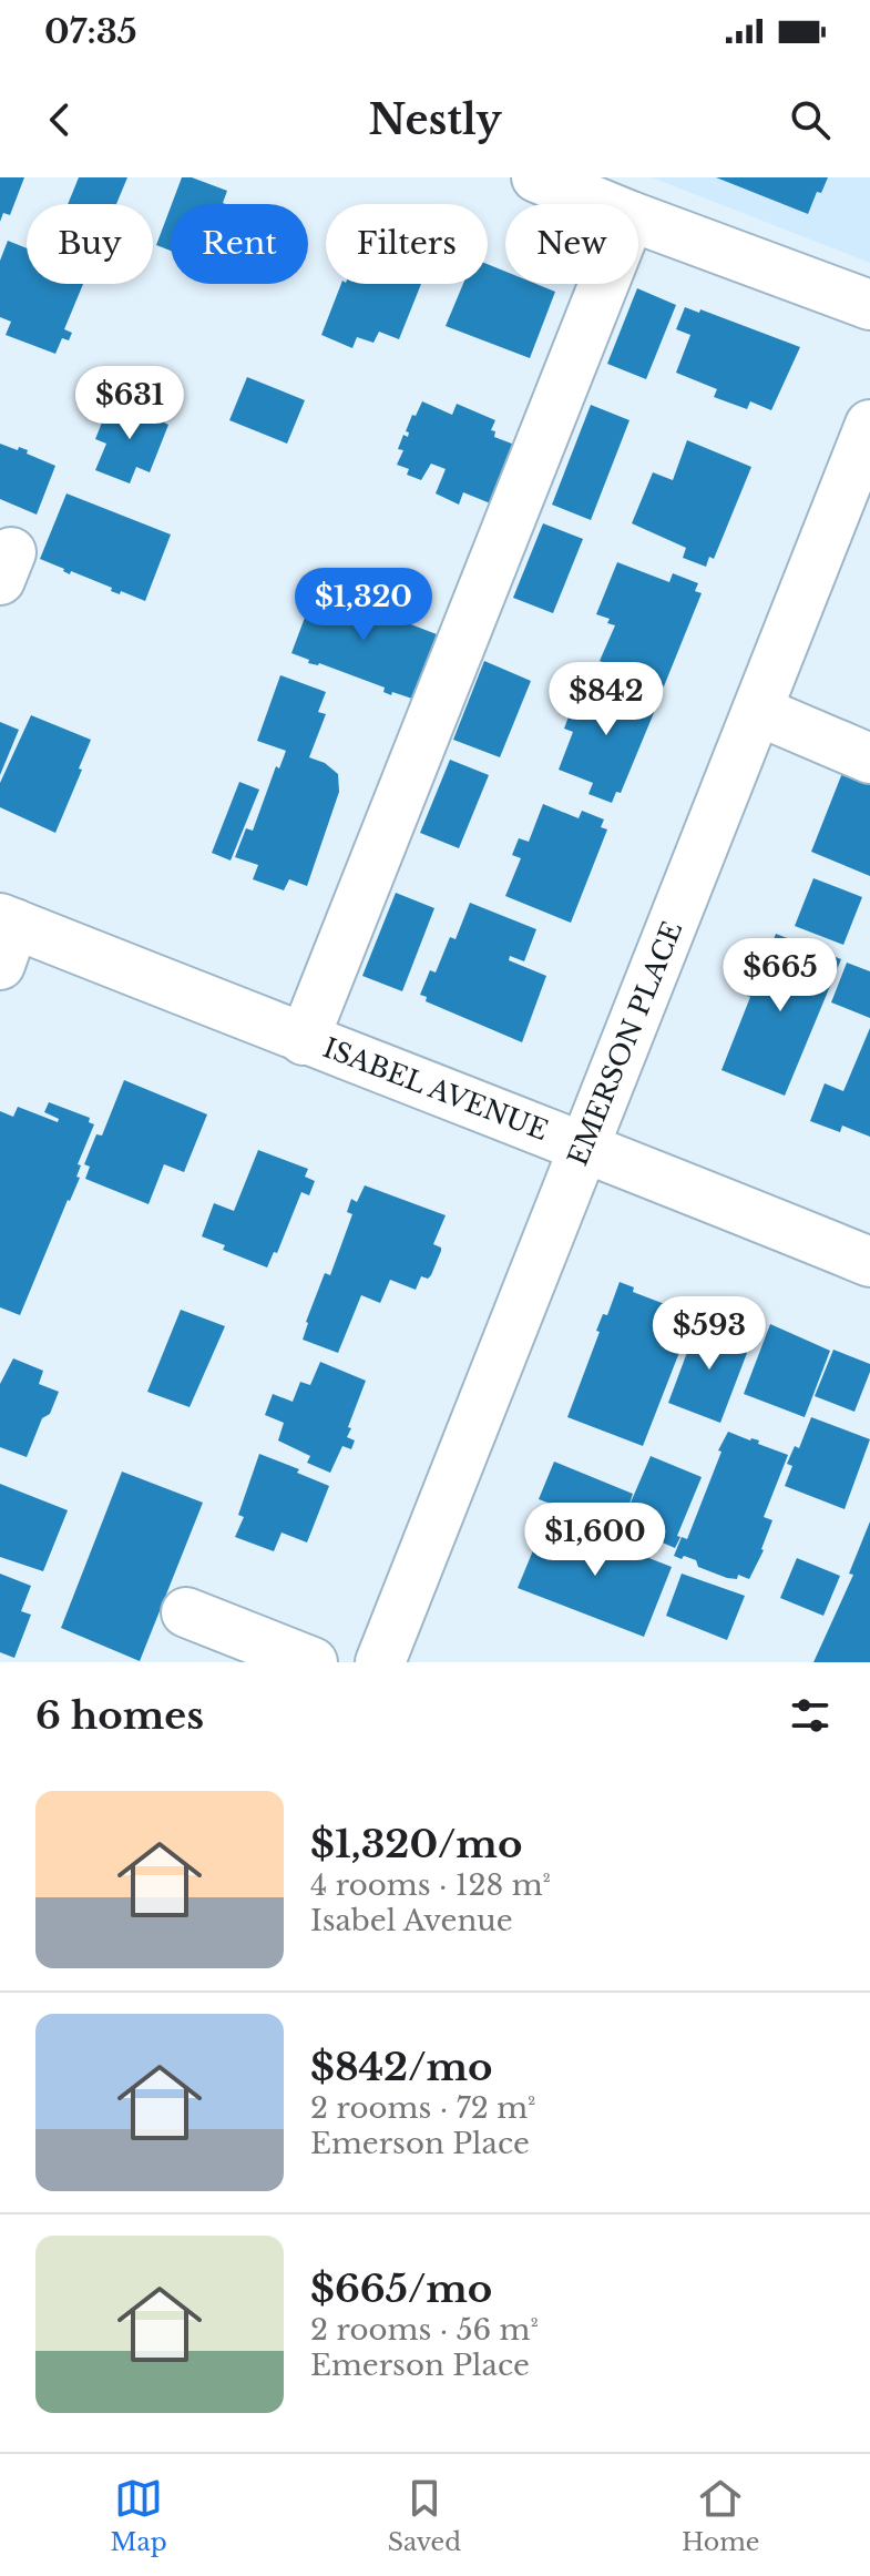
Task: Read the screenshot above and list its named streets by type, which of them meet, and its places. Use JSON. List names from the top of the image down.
{
  "streets": {
    "street": ["EMERSON PLACE", "ISABEL AVENUE"]
  },
  "crossings": [
    ["EMERSON PLACE", "ISABEL AVENUE"]
  ],
  "page": {
    "status": "07:35",
    "header": "Nestly",
    "chip": [
      "Buy",
      "Rent",
      "Filters",
      "New"
    ],
    "price": [
      "$631",
      "$1,320",
      "$842",
      "$665",
      "$593",
      "$1,600"
    ],
    "heading": "6 homes",
    "list": [
      {
        "name": "$1,320/mo",
        "note": "4 rooms · 128 m² · Isabel Avenue"
      },
      {
        "name": "$842/mo",
        "note": "2 rooms · 72 m² · Emerson Place"
      },
      {
        "name": "$665/mo",
        "note": "2 rooms · 56 m² · Emerson Place"
      }
    ],
    "tabs": ["Map", "Saved", "Home"]
  }
}
